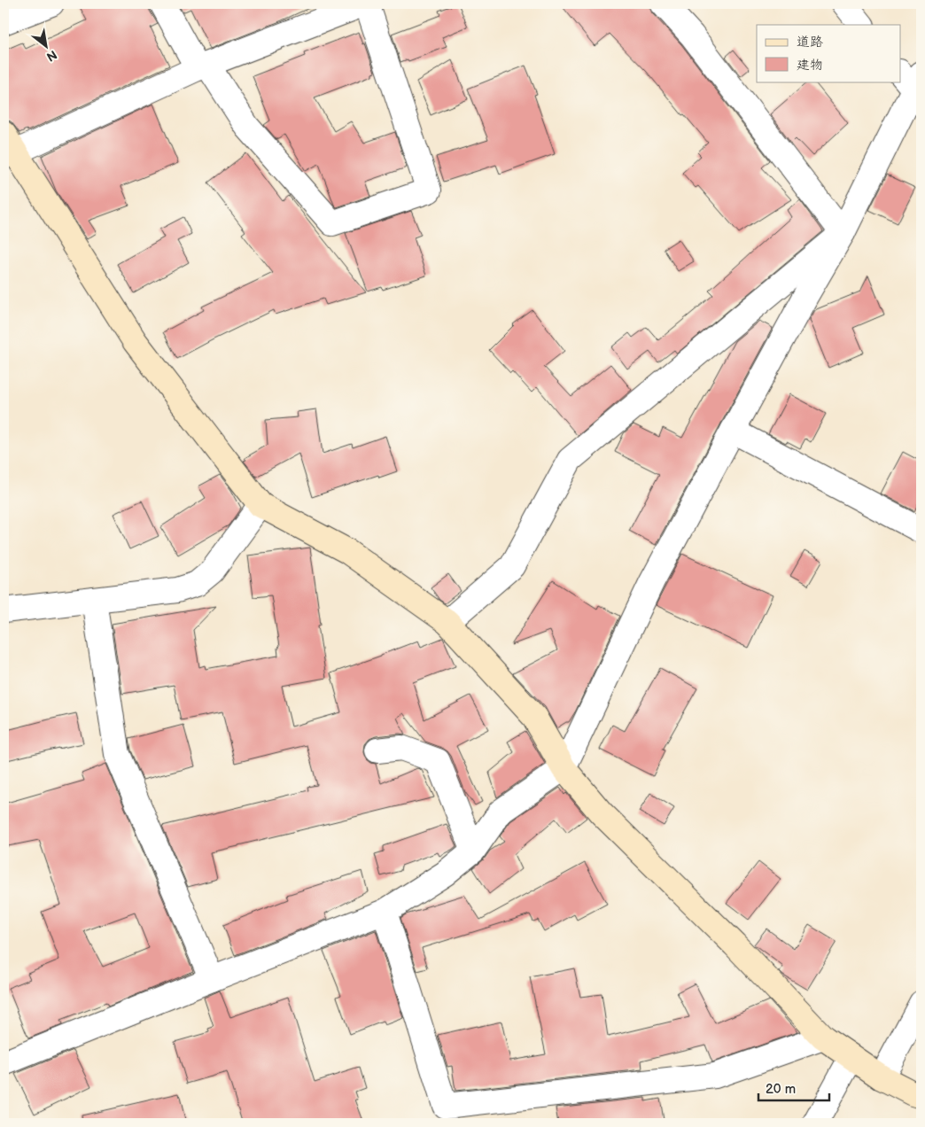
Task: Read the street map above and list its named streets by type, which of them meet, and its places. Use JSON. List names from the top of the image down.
{
  "legend": ["道路", "建物"],
  "scale_bar": "20 m",
  "north": "bottom right"
}
